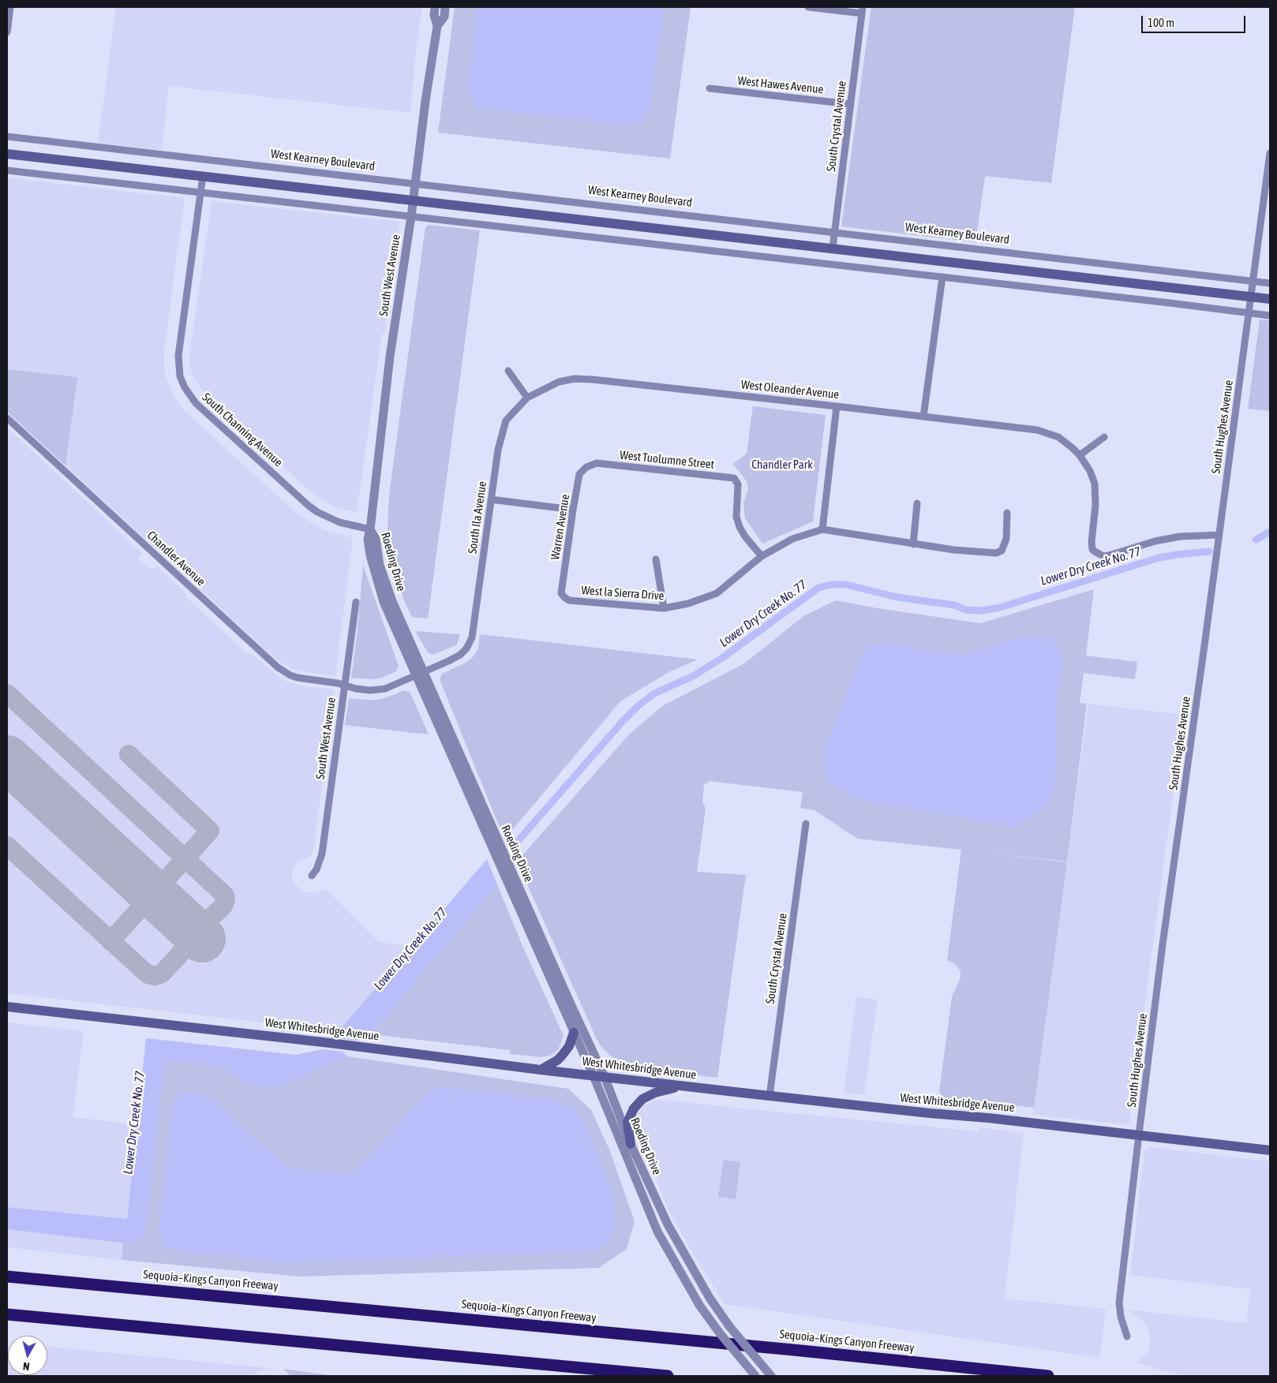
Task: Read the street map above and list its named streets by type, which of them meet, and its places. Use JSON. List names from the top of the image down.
{
  "streets": {
    "highway": ["Sequoia–Kings Canyon Freeway"],
    "main road": ["West Whitesbridge Avenue"],
    "street": [
      "West Hawes Avenue",
      "South Crystal Avenue",
      "West Kearney Boulevard",
      "South West Avenue",
      "West Oleander Avenue",
      "South Hughes Avenue",
      "South Channing Avenue",
      "West Tuolumne Street",
      "South Ila Avenue",
      "Warren Avenue",
      "Chandler Avenue",
      "Roeding Drive",
      "West la Sierra Drive"
    ]
  },
  "crossings": [
    ["West Hawes Avenue", "South Crystal Avenue"],
    ["South Crystal Avenue", "West Kearney Boulevard"],
    ["South Crystal Avenue", "West Whitesbridge Avenue"],
    ["West Kearney Boulevard", "South West Avenue"],
    ["West Kearney Boulevard", "South Hughes Avenue"],
    ["South West Avenue", "South Channing Avenue"],
    ["South West Avenue", "Chandler Avenue"],
    ["South West Avenue", "Roeding Drive"],
    ["West Oleander Avenue", "South Hughes Avenue"],
    ["West Oleander Avenue", "South Ila Avenue"],
    ["South Hughes Avenue", "West Whitesbridge Avenue"],
    ["South Channing Avenue", "Roeding Drive"],
    ["West Tuolumne Street", "Warren Avenue"],
    ["West Tuolumne Street", "West la Sierra Drive"],
    ["South Ila Avenue", "Chandler Avenue"],
    ["Warren Avenue", "West la Sierra Drive"],
    ["Chandler Avenue", "Roeding Drive"],
    ["Roeding Drive", "West Whitesbridge Avenue"]
  ],
  "water": ["Lower Dry Creek No. 77"],
  "parks": ["Chandler Park"],
  "scale_bar": "100 m",
  "north": "bottom"
}
